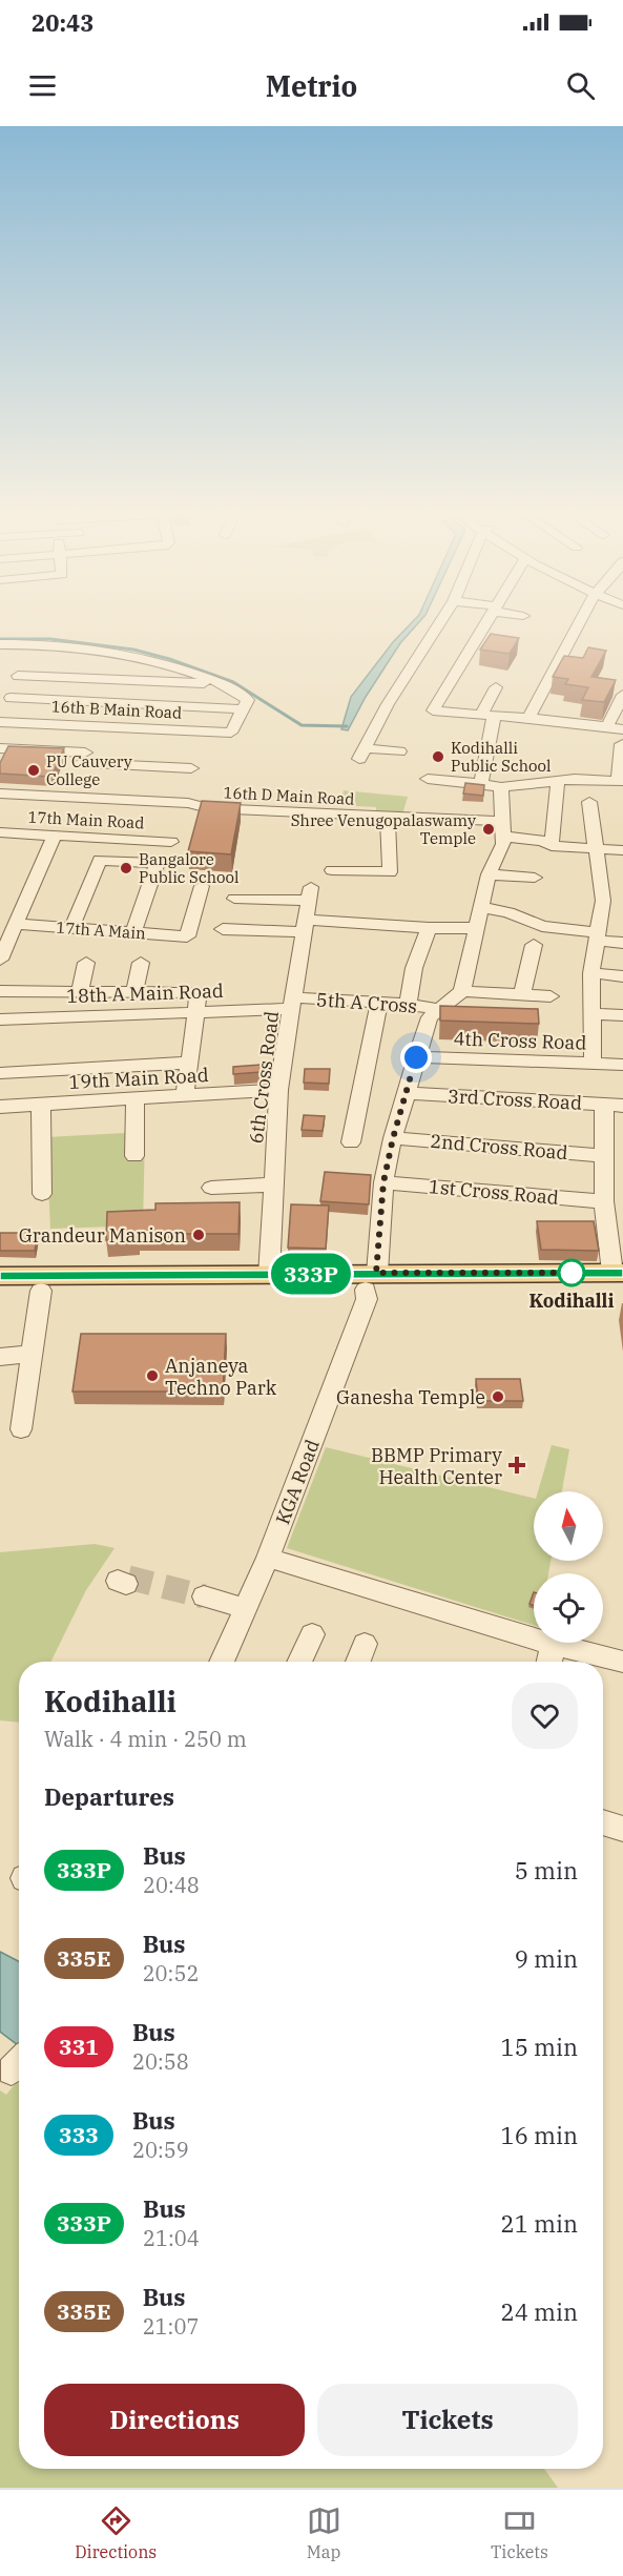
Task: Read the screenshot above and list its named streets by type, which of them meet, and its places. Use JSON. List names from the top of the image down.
{
  "streets": {
    "street": [
      "16th B Main Road",
      "16th D Main Road",
      "17th Main Road",
      "17th A Main",
      "18th A Main Road",
      "5th A Cross",
      "4th Cross Road",
      "6th Cross Road",
      "19th Main Road",
      "3rd Cross Road",
      "2nd Cross Road",
      "1st Cross Road",
      "KGA Road"
    ]
  },
  "crossings": [
    ["18th A Main Road", "5th A Cross"],
    ["18th A Main Road", "6th Cross Road"],
    ["5th A Cross", "6th Cross Road"],
    ["5th A Cross", "KGA Road"],
    ["4th Cross Road", "KGA Road"],
    ["6th Cross Road", "19th Main Road"],
    ["3rd Cross Road", "KGA Road"],
    ["2nd Cross Road", "KGA Road"],
    ["1st Cross Road", "KGA Road"]
  ],
  "places": {
    "other": [
      "Kodihalli Public School",
      "PU Cauvery College",
      "Shree Venugopalaswamy Temple",
      "Bangalore Public School",
      "Grandeur Manison",
      "Kodihalli",
      "Anjaneya Techno Park",
      "Ganesha Temple"
    ],
    "health": ["BBMP Primary Health Center"]
  },
  "lines": ["bus line 333P"],
  "north": "top",
  "page": {
    "status": "20:43",
    "header": "Metrio",
    "on_map": "333P",
    "heading": [
      ["Kodihalli", "Walk · 4 min · 250 m"],
      "Departures"
    ],
    "list": [
      {
        "mark": "333P",
        "name": "Bus",
        "note": "20:48",
        "value": "5 min"
      },
      {
        "mark": "335E",
        "name": "Bus",
        "note": "20:52",
        "value": "9 min"
      },
      {
        "mark": "331",
        "name": "Bus",
        "note": "20:58",
        "value": "15 min"
      },
      {
        "mark": "333",
        "name": "Bus",
        "note": "20:59",
        "value": "16 min"
      },
      {
        "mark": "333P",
        "name": "Bus",
        "note": "21:04",
        "value": "21 min"
      },
      {
        "mark": "335E",
        "name": "Bus",
        "note": "21:07",
        "value": "24 min"
      }
    ],
    "buttons": ["Directions", "Tickets"],
    "tabs": ["Directions", "Map", "Tickets"]
  }
}
